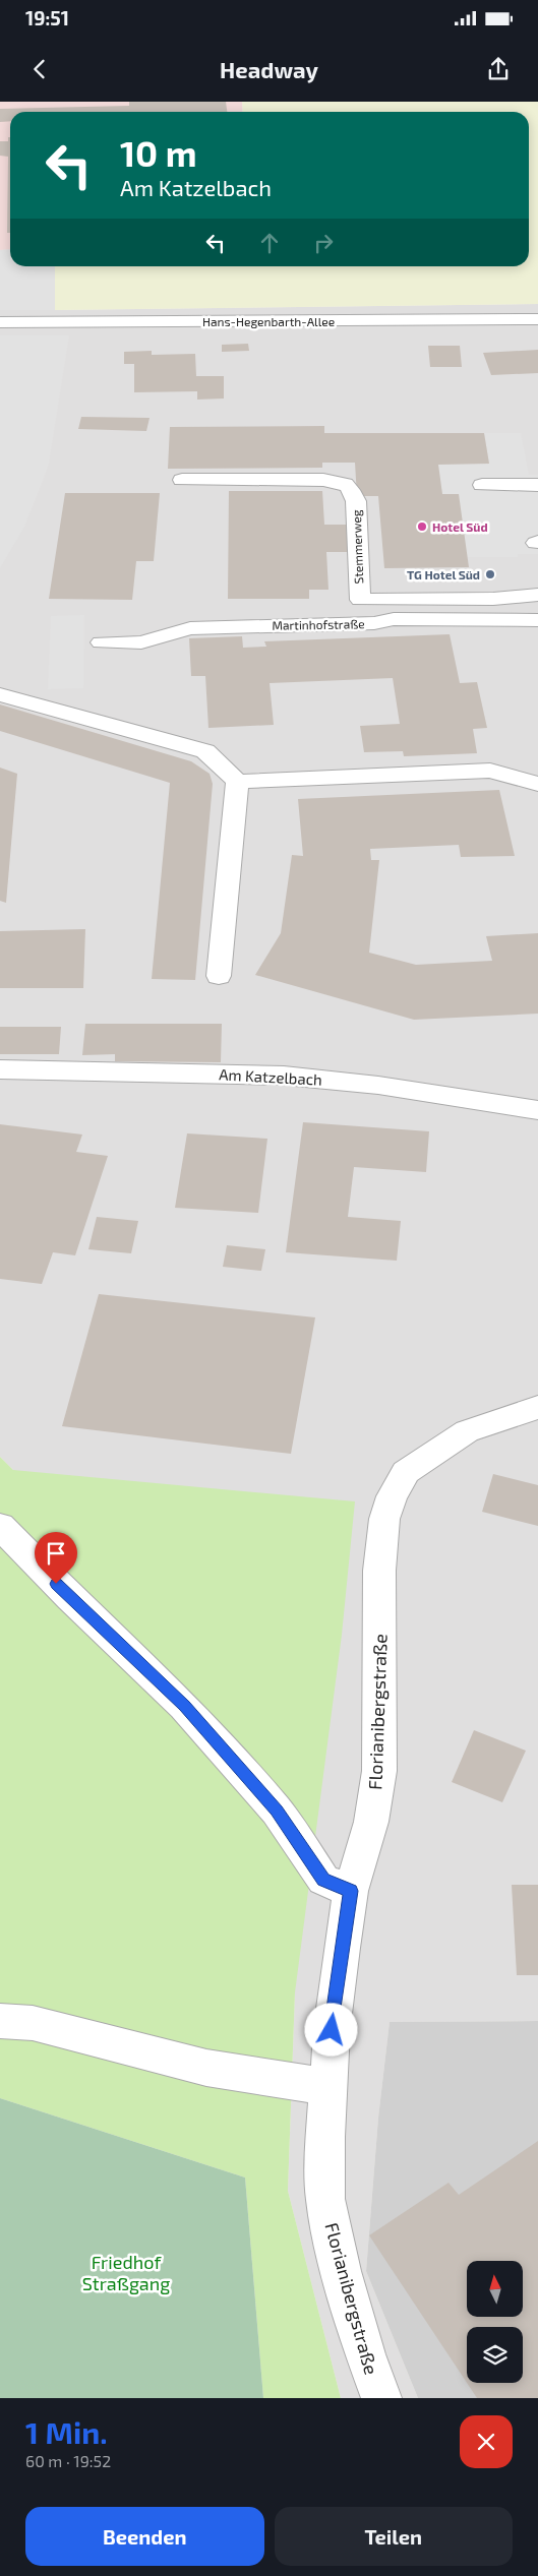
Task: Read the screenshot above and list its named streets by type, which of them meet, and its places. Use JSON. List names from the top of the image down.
{
  "streets": {
    "street": [
      "Hans-Hegenbarth-Allee",
      "Stemmerweg",
      "Martinhofstraße",
      "Am Katzelbach",
      "Florianibergstraße"
    ]
  },
  "parks": ["Friedhof Straßgang"],
  "places": ["Hotel Süd", "TG Hotel Süd"],
  "north": "top",
  "page": {
    "status": "19:51",
    "header": "Headway",
    "turn": ["10 m", "Am Katzelbach"],
    "heading": ["1 Min.", "60 m · 19:52"],
    "buttons": ["Beenden", "Teilen"]
  }
}
